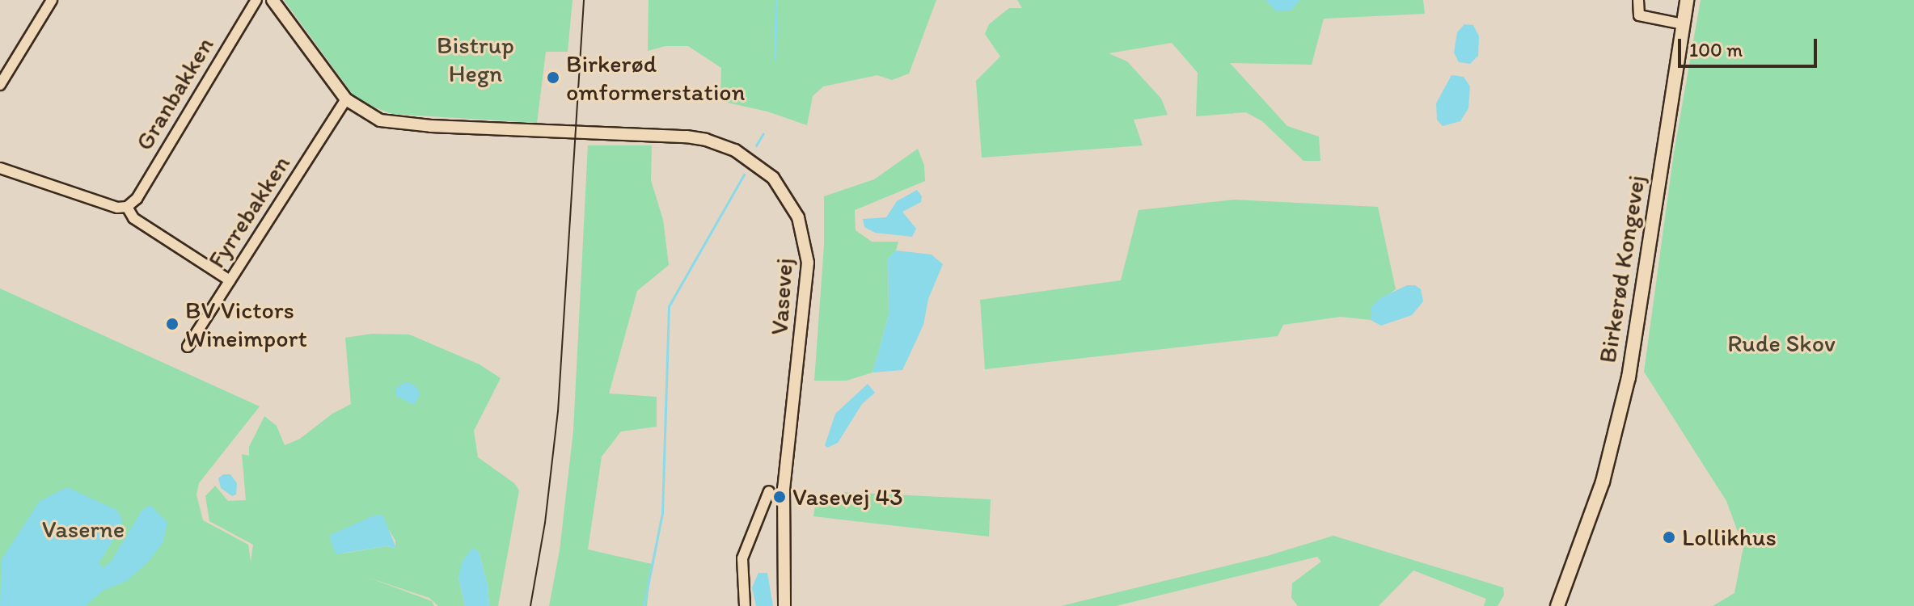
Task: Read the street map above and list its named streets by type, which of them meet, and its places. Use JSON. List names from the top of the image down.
{
  "streets": {
    "main road": ["Birkerød Kongevej"],
    "street": ["Granbakken", "Fyrrebakken", "Vasevej"]
  },
  "crossings": [
    ["Fyrrebakken", "Vasevej"]
  ],
  "parks": ["Bistrup Hegn", "Rude Skov", "Vaserne"],
  "places": [
    "Birkerød omformerstation",
    "BV Victors Wineimport",
    "Vasevej 43",
    "Lollikhus"
  ],
  "scale_bar": "100 m"
}
